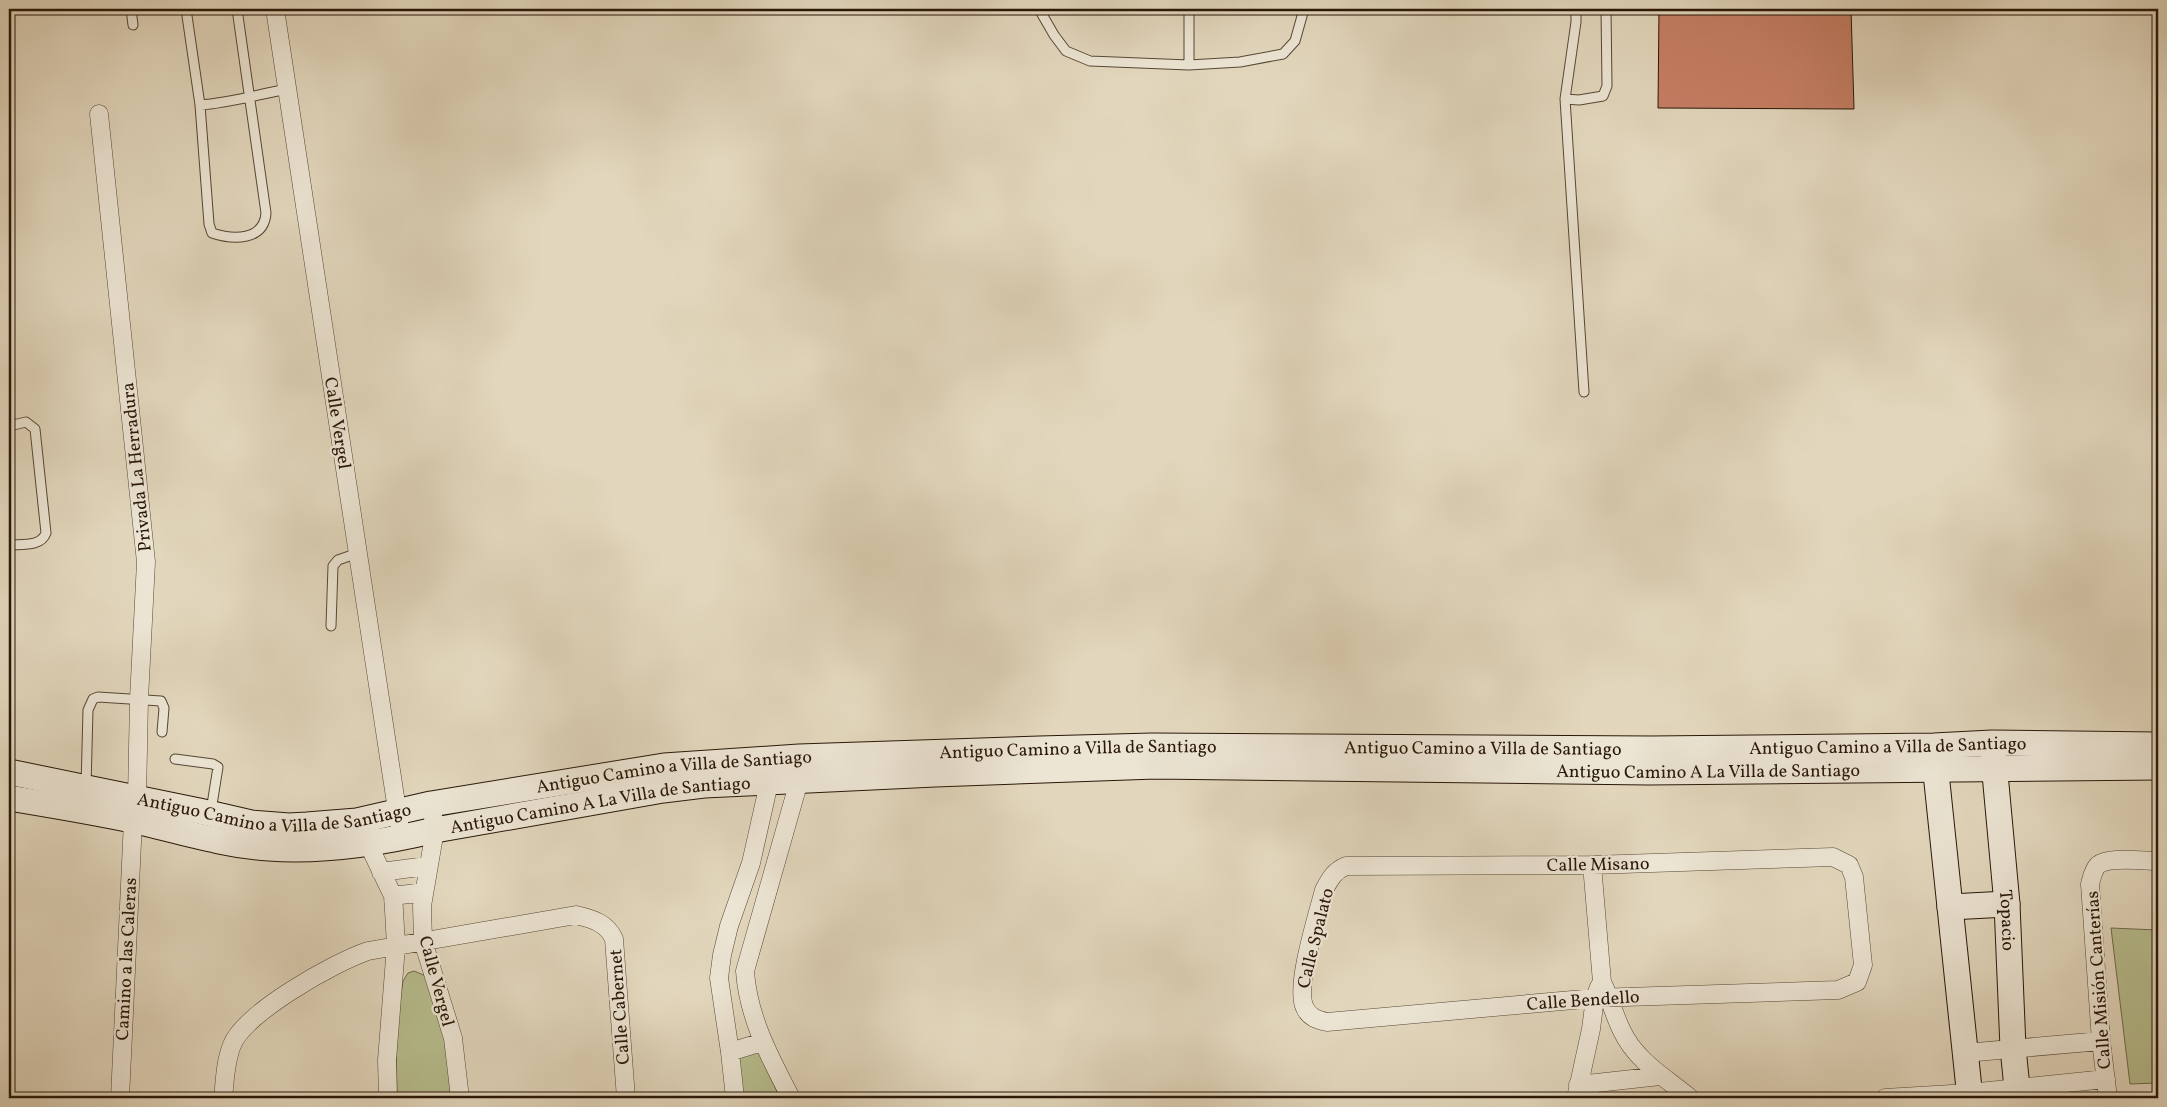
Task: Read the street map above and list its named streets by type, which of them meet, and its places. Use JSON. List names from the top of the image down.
{
  "streets": {
    "street": [
      "Calle Vergel",
      "Privada La Herradura",
      "Antiguo Camino a Villa de Santiago",
      "Antiguo Camino A La Villa de Santiago",
      "Calle Misano",
      "Topacio",
      "Calle Spalato",
      "Camino a las Caleras",
      "Calle Misión Canterías",
      "Calle Bendello",
      "Calle Cabernet"
    ]
  },
  "crossings": [
    ["Calle Vergel", "Antiguo Camino a Villa de Santiago"],
    ["Calle Vergel", "Antiguo Camino A La Villa de Santiago"],
    ["Calle Vergel", "Calle Cabernet"],
    ["Privada La Herradura", "Antiguo Camino a Villa de Santiago"],
    ["Privada La Herradura", "Antiguo Camino A La Villa de Santiago"],
    ["Privada La Herradura", "Camino a las Caleras"],
    ["Antiguo Camino a Villa de Santiago", "Antiguo Camino A La Villa de Santiago"],
    ["Antiguo Camino a Villa de Santiago", "Topacio"],
    ["Antiguo Camino a Villa de Santiago", "Camino a las Caleras"],
    ["Antiguo Camino A La Villa de Santiago", "Topacio"],
    ["Antiguo Camino A La Villa de Santiago", "Camino a las Caleras"],
    ["Calle Misano", "Calle Spalato"],
    ["Calle Misano", "Calle Bendello"],
    ["Calle Spalato", "Calle Bendello"]
  ]
}
